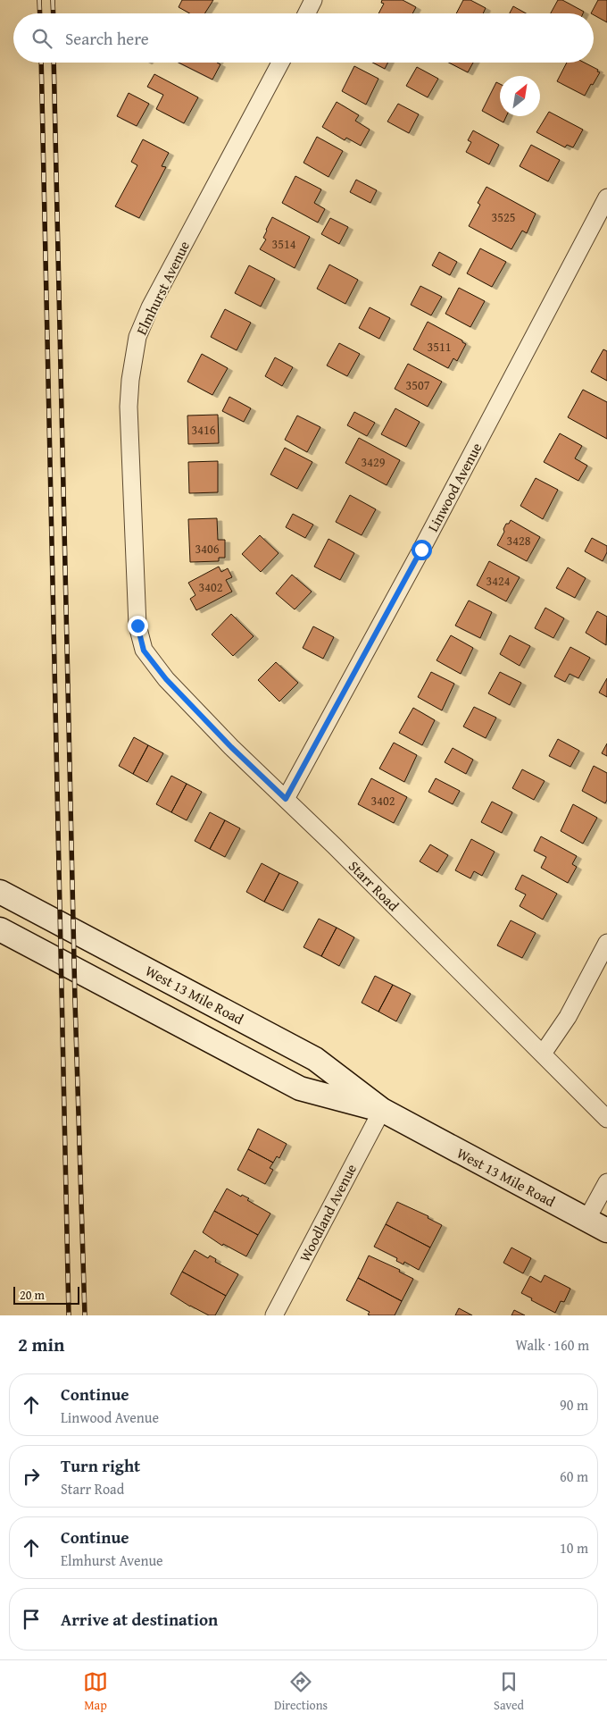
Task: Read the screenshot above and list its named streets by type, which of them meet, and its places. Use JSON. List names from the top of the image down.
{
  "streets": {
    "main road": ["West 13 Mile Road"],
    "street": [
      "Elmhurst Avenue",
      "Linwood Avenue",
      "Starr Road",
      "Woodland Avenue"
    ]
  },
  "crossings": [
    ["Elmhurst Avenue", "Starr Road"],
    ["Linwood Avenue", "Starr Road"],
    ["West 13 Mile Road", "Woodland Avenue"]
  ],
  "house_numbers": [
    "3525",
    "3514",
    "3511",
    "3507",
    "3416",
    "3429",
    "3428",
    "3406",
    "3424",
    "3402",
    "3402"
  ],
  "scale_bar": "20 m",
  "north": "top right",
  "page": {
    "search": "Search here",
    "scale": "20 m",
    "heading": ["2 min", "Walk · 160 m"],
    "list": [
      ["Continue", "Linwood Avenue", "90 m"],
      ["Turn right", "Starr Road", "60 m"],
      ["Continue", "Elmhurst Avenue", "10 m"],
      "Arrive at destination"
    ],
    "nav": ["Map", "Directions", "Saved"]
  }
}
